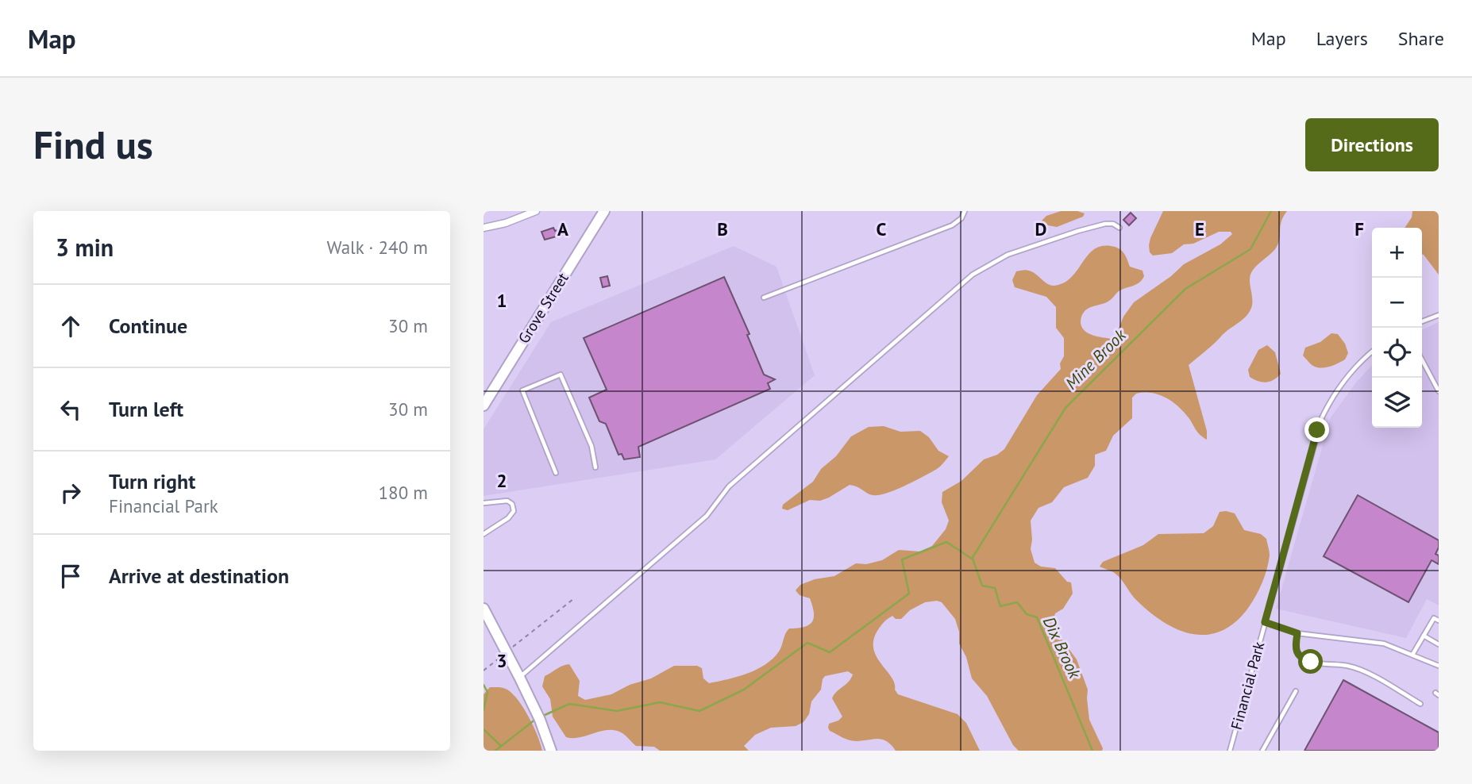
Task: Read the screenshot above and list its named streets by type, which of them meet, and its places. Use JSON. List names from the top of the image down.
{
  "streets": {
    "main road": ["Grove Street"],
    "lane": ["Financial Park"]
  },
  "water": ["Mine Brook", "Dix Brook"],
  "page": {
    "header": "Map",
    "nav": ["Map", "Layers", "Share"],
    "buttons": "Directions",
    "title": "Find us",
    "heading": ["3 min", "Walk · 240 m"],
    "map_buttons": ["+", "−"],
    "list": [
      ["Continue", "30 m"],
      ["Turn left", "30 m"],
      ["Turn right", "Financial Park", "180 m"],
      "Arrive at destination"
    ]
  },
  "grid": {
    "columns": [
      "A",
      "B",
      "C",
      "D",
      "E",
      "F"
    ],
    "rows": ["1", "2", "3"]
  }
}
